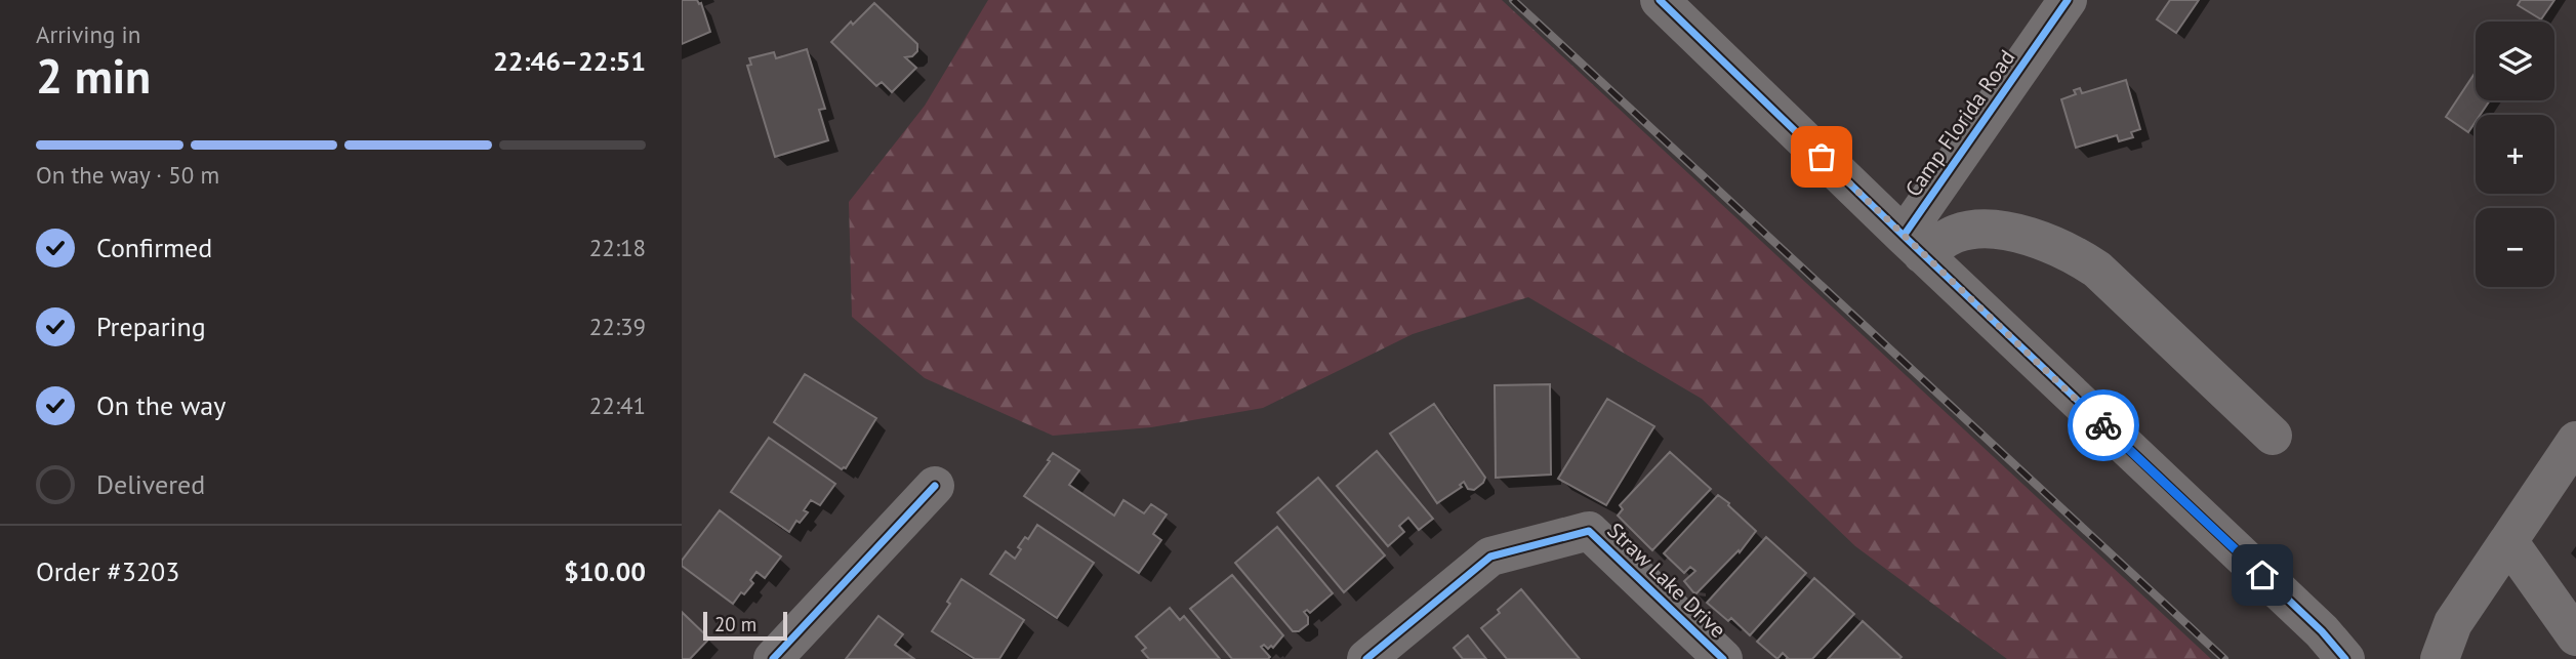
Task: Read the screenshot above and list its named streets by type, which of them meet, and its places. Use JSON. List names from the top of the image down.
{
  "streets": {
    "street": ["Camp Florida Road", "Straw Lake Drive"]
  },
  "scale_bar": "20 m",
  "page": {
    "heading": ["2 min", "Arriving in", "22:46–22:51"],
    "panel": ["Order #3203", "$10.00"],
    "map_buttons": ["+", "−"],
    "bar": "On the way · 50 m",
    "list": [
      ["Confirmed", "22:18"],
      ["Preparing", "22:39"],
      ["On the way", "22:41"],
      "Delivered"
    ],
    "scale": "20 m"
  }
}
